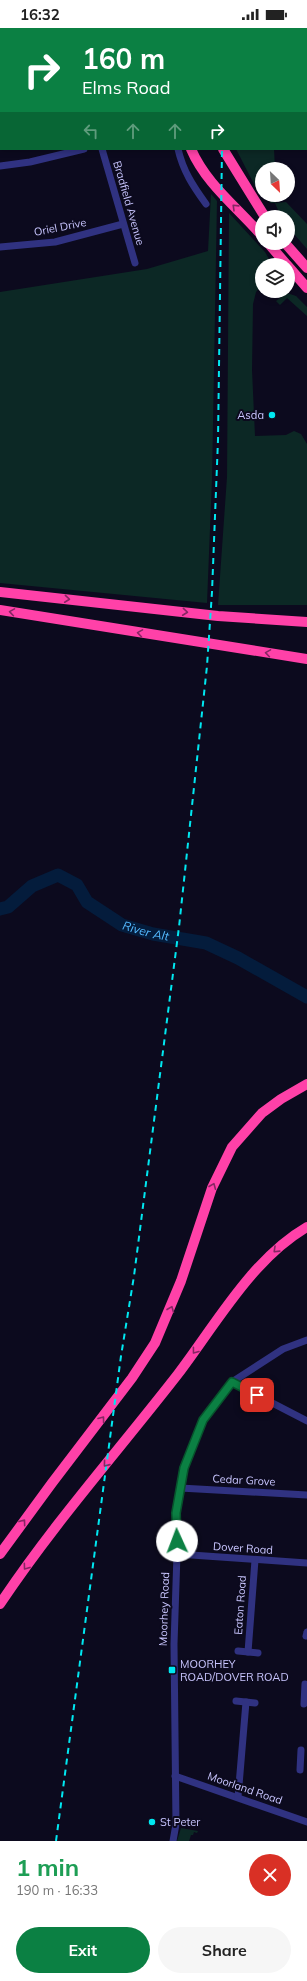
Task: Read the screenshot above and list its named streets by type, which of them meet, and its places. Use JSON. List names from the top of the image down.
{
  "streets": {
    "street": [
      "Bradfield Avenue",
      "Oriel Drive",
      "Cedar Grove",
      "Dover Road",
      "Eaton Road",
      "Moorhey Road",
      "Moorland Road"
    ]
  },
  "crossings": [
    ["Bradfield Avenue", "Oriel Drive"],
    ["Cedar Grove", "Moorhey Road"],
    ["Dover Road", "Eaton Road"],
    ["Dover Road", "Moorhey Road"],
    ["Moorhey Road", "Moorland Road"]
  ],
  "water": ["River Alt"],
  "places": {
    "other": ["Asda", "St Peter"],
    "transit": ["MOORHEY ROAD/DOVER ROAD"]
  },
  "north": "bottom right",
  "page": {
    "status": "16:32",
    "turn": ["160 m", "Elms Road"],
    "heading": ["1 min", "190 m · 16:33"],
    "buttons": ["Exit", "Share"]
  }
}
